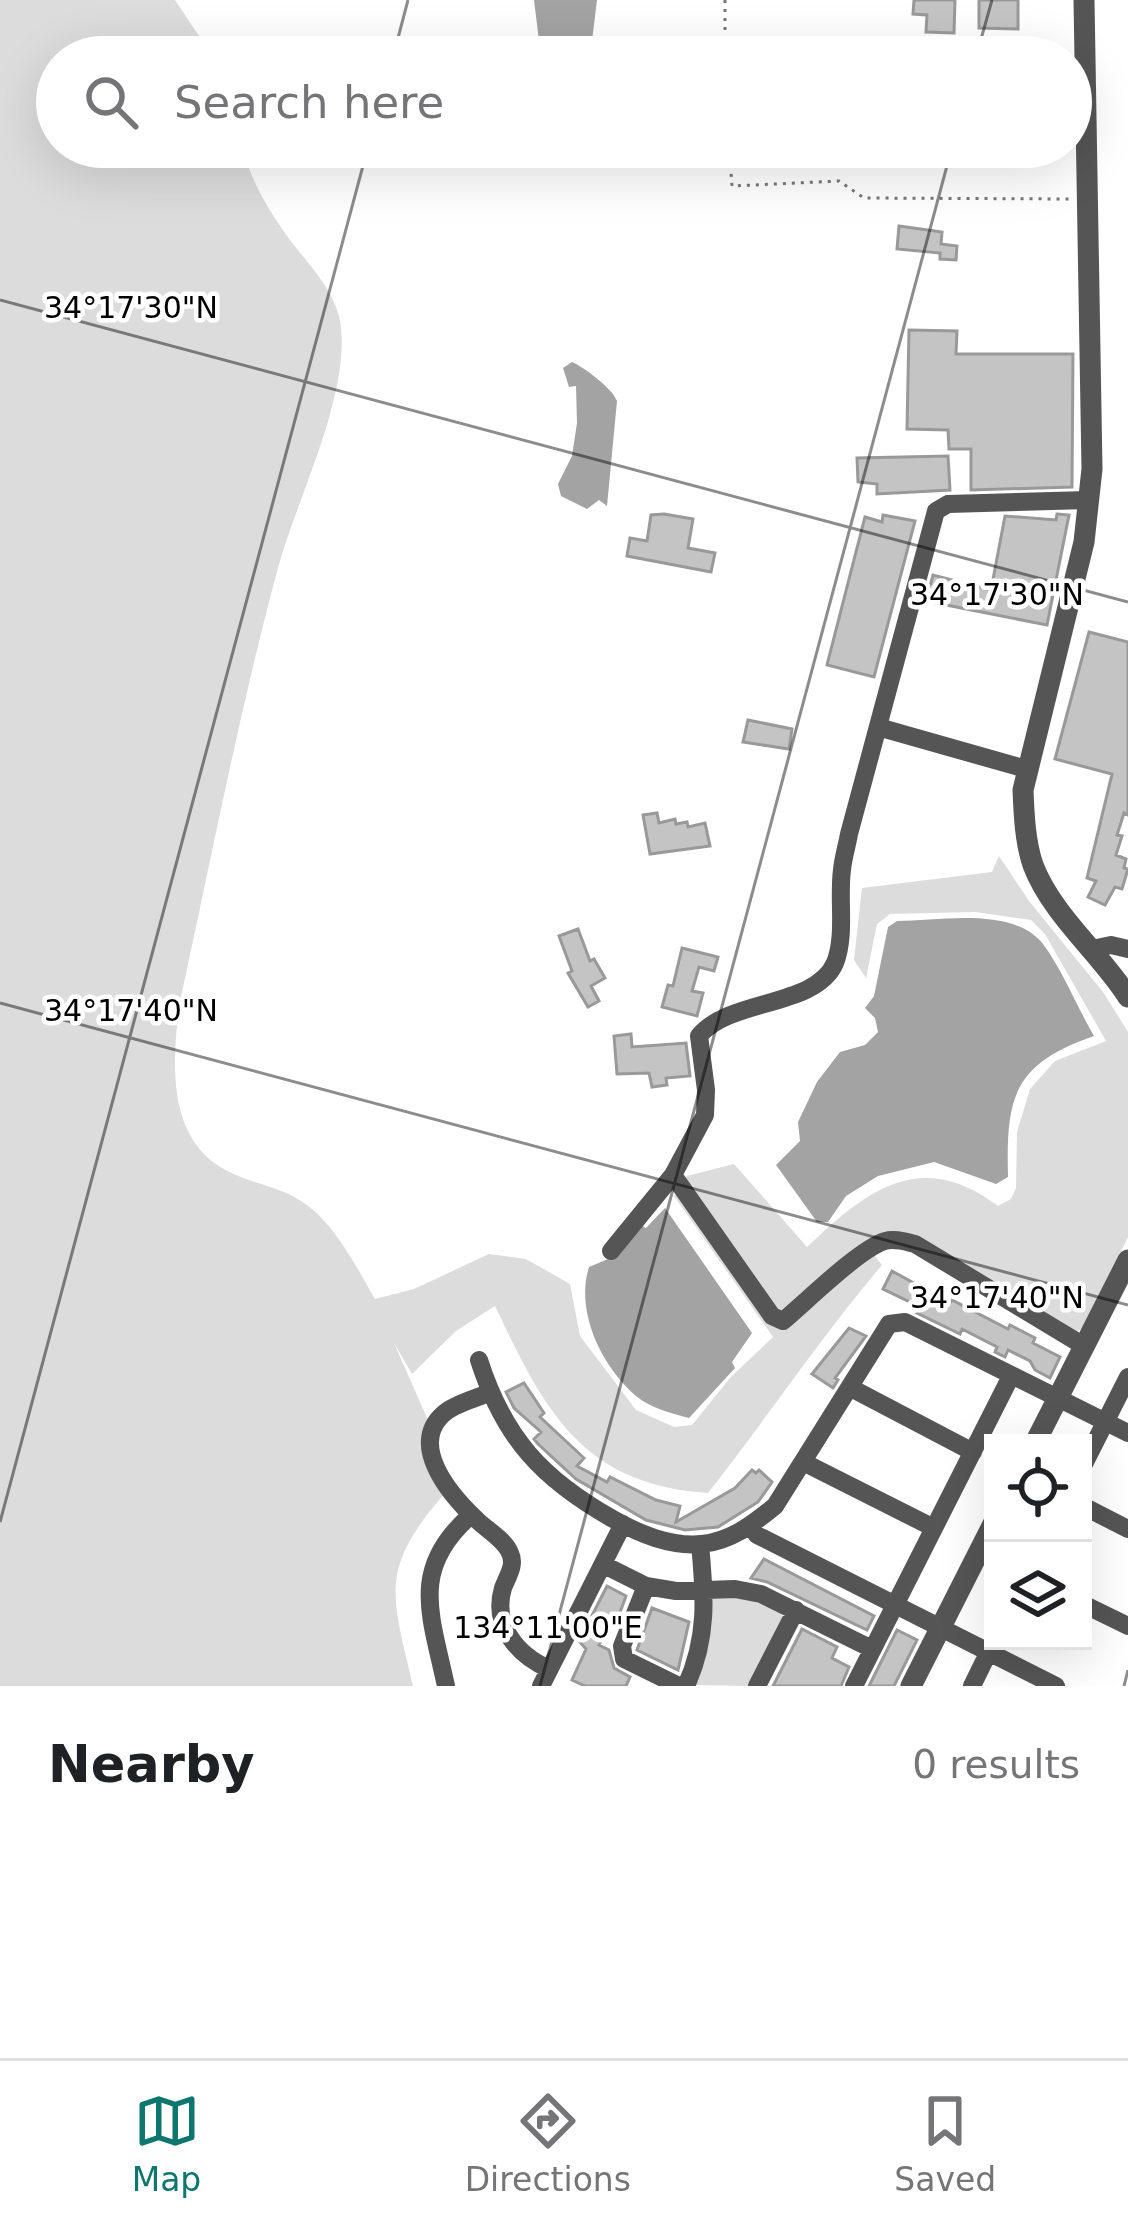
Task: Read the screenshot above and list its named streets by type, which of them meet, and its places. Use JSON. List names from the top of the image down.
{
  "page": {
    "search": "Search here",
    "heading": ["Nearby", "0 results"],
    "nav": ["Map", "Directions", "Saved"]
  },
  "coordinates": ["34°17'30\"N", "34°17'40\"N", "134°11'00\"E"]
}
